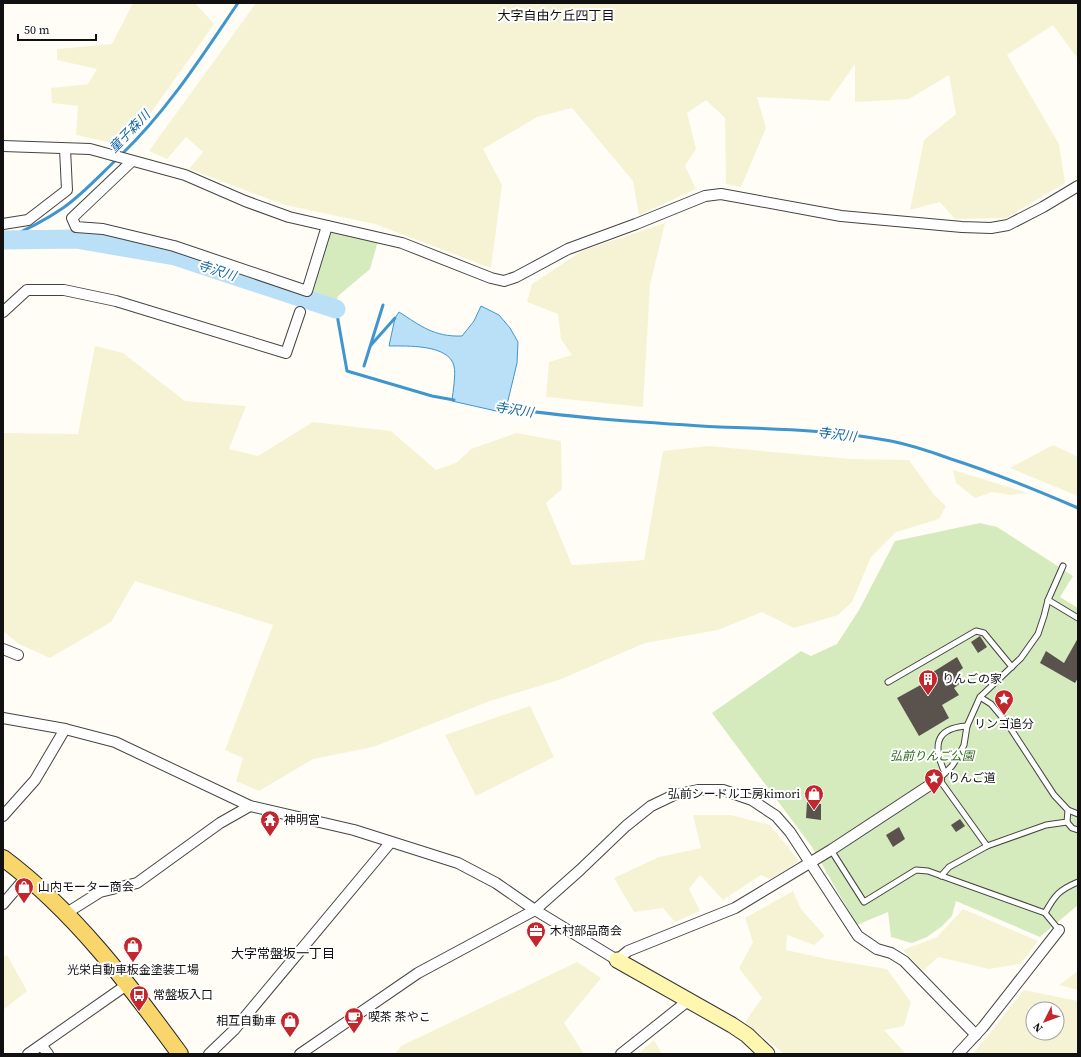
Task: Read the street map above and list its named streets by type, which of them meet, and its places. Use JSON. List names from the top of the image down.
{
  "districts": ["大字自由ケ丘四丁目", "大字常盤坂一丁目"],
  "water": ["童子森川", "寺沢川"],
  "parks": ["弘前りんご公園"],
  "places": {
    "building": ["りんごの家"],
    "place": ["リンゴ追分", "りんご道"],
    "shop": [
      "弘前シードル工房kimori",
      "山内モーター商会",
      "光栄自動車板金塗装工場",
      "相互自動車"
    ],
    "temple": ["神明宮"],
    "office": ["木村部品商会"],
    "bus stop": ["常盤坂入口"],
    "cafe": ["喫茶 茶やこ"]
  },
  "scale_bar": "50 m",
  "north": "bottom left"
}
